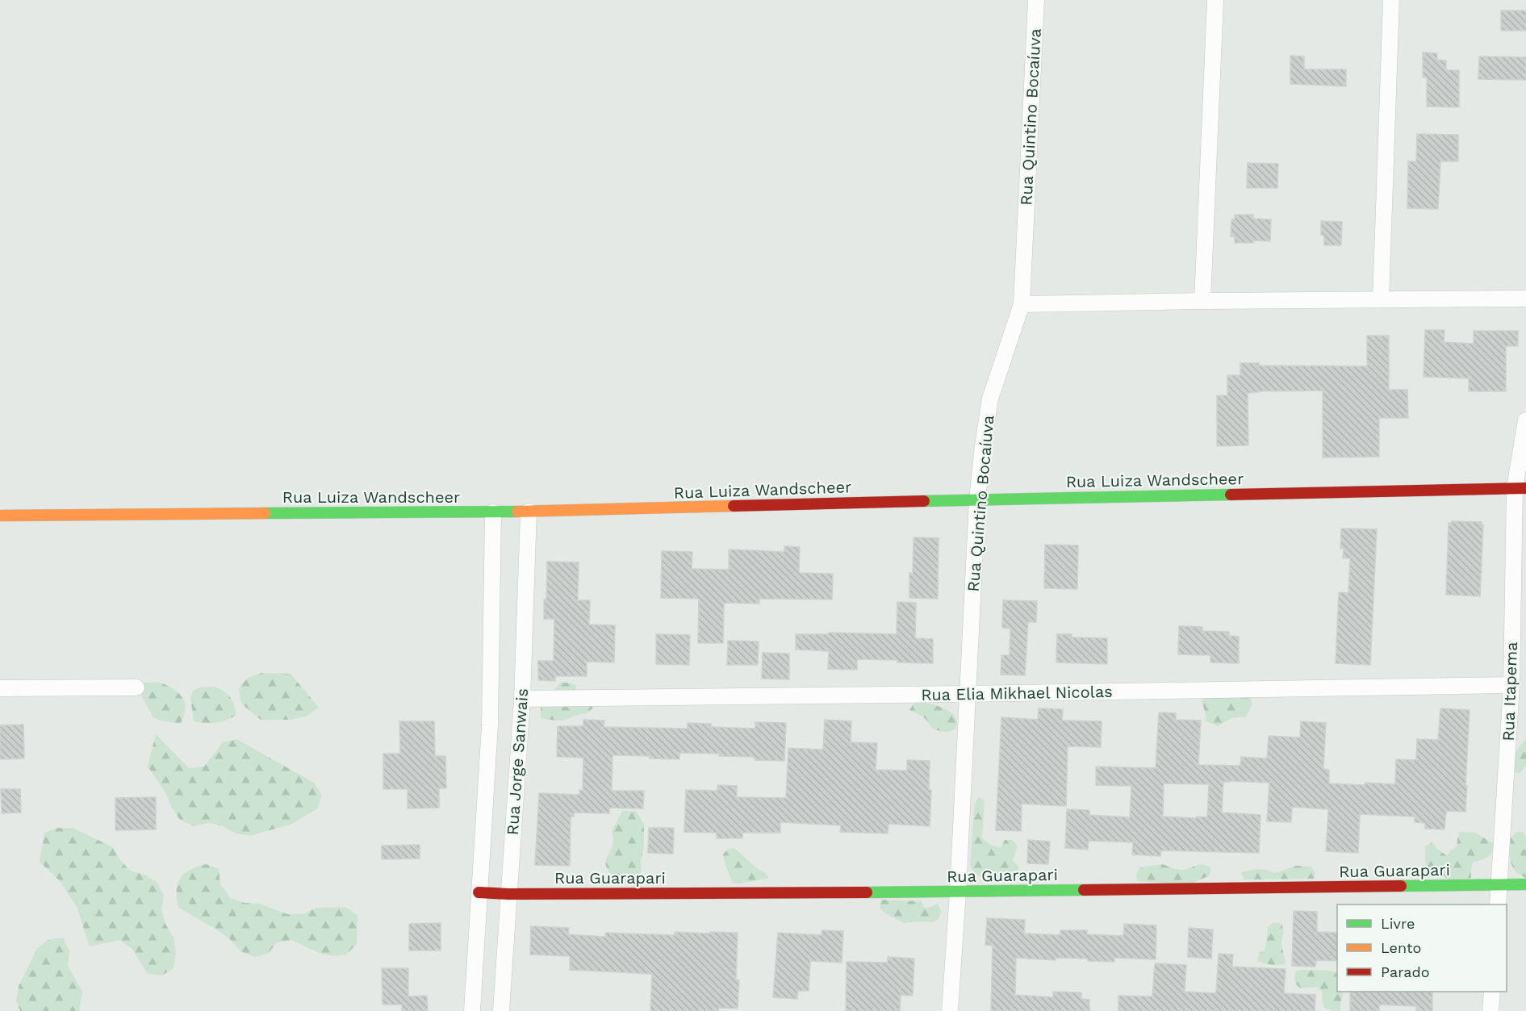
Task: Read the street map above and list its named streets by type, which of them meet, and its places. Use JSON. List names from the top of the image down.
{
  "streets": {
    "main road": ["Rua Luiza Wandscheer", "Rua Guarapari"],
    "street": [
      "Rua Quintino Bocaíuva",
      "Rua Itapema",
      "Rua Elia Mikhael Nicolas",
      "Rua Jorge Sanwais"
    ]
  },
  "crossings": [
    ["Rua Quintino Bocaíuva", "Rua Luiza Wandscheer"],
    ["Rua Quintino Bocaíuva", "Rua Elia Mikhael Nicolas"],
    ["Rua Quintino Bocaíuva", "Rua Guarapari"],
    ["Rua Luiza Wandscheer", "Rua Itapema"],
    ["Rua Luiza Wandscheer", "Rua Jorge Sanwais"],
    ["Rua Itapema", "Rua Elia Mikhael Nicolas"],
    ["Rua Itapema", "Rua Guarapari"],
    ["Rua Elia Mikhael Nicolas", "Rua Jorge Sanwais"],
    ["Rua Jorge Sanwais", "Rua Guarapari"]
  ],
  "legend": ["Livre", "Lento", "Parado"]
}
